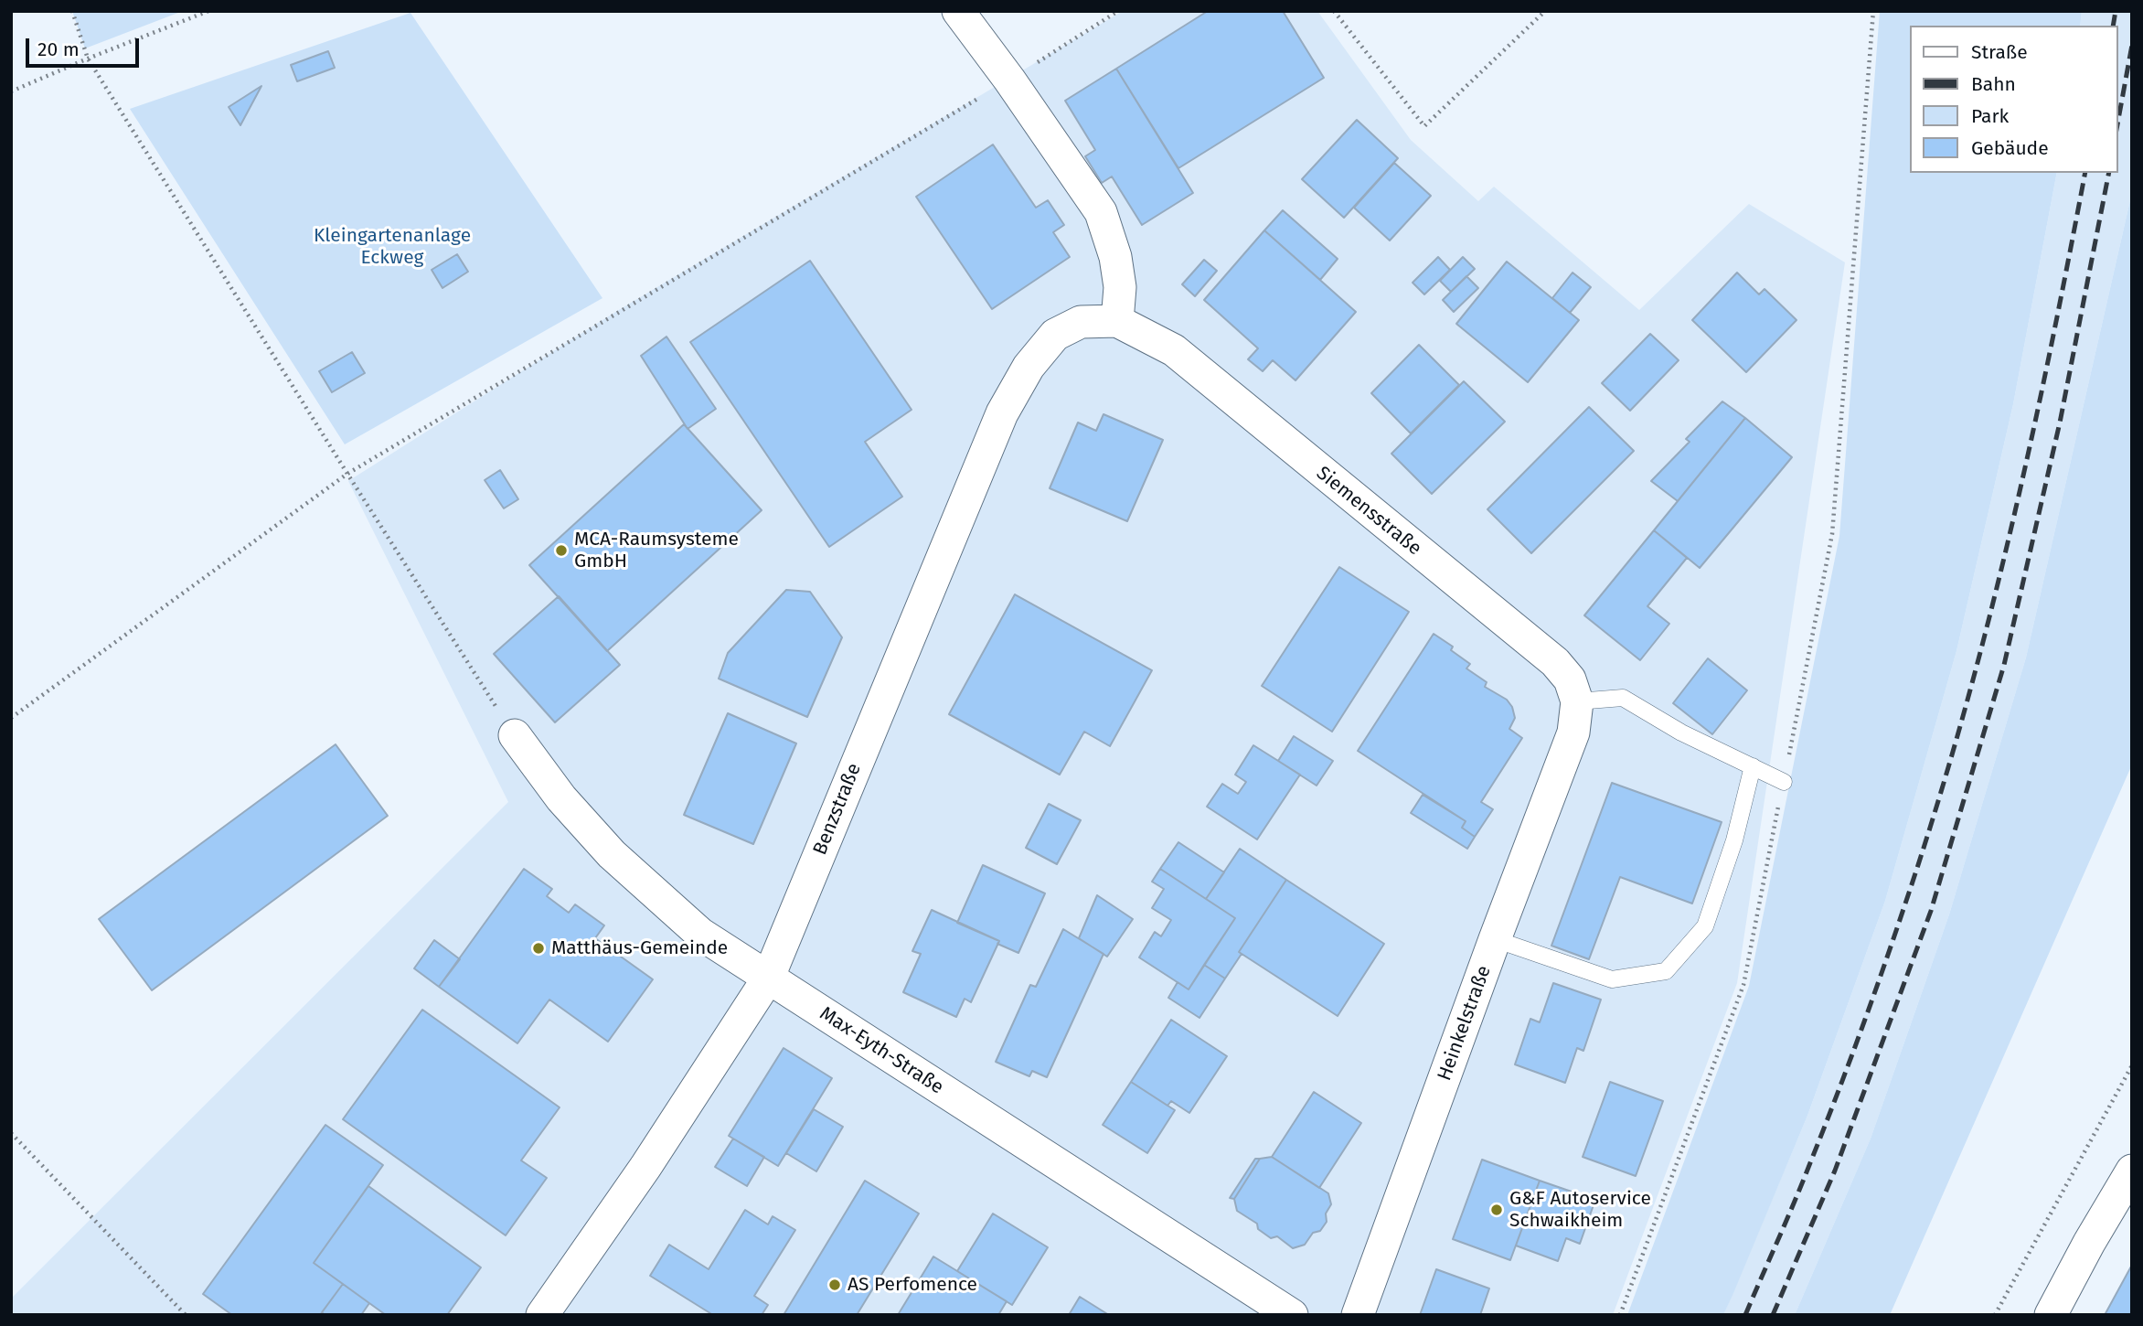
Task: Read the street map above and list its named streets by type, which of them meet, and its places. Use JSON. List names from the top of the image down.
{
  "streets": {
    "street": [
      "Siemensstraße",
      "Benzstraße",
      "Heinkelstraße",
      "Max-Eyth-Straße"
    ]
  },
  "crossings": [
    ["Siemensstraße", "Benzstraße"],
    ["Siemensstraße", "Heinkelstraße"],
    ["Benzstraße", "Max-Eyth-Straße"]
  ],
  "parks": ["Kleingartenanlage Eckweg"],
  "places": [
    "MCA-Raumsysteme GmbH",
    "Matthäus-Gemeinde",
    "G&F Autoservice Schwaikheim",
    "AS Perfomence"
  ],
  "legend": [
    "Straße",
    "Bahn",
    "Park",
    "Gebäude"
  ],
  "scale_bar": "20 m"
}
